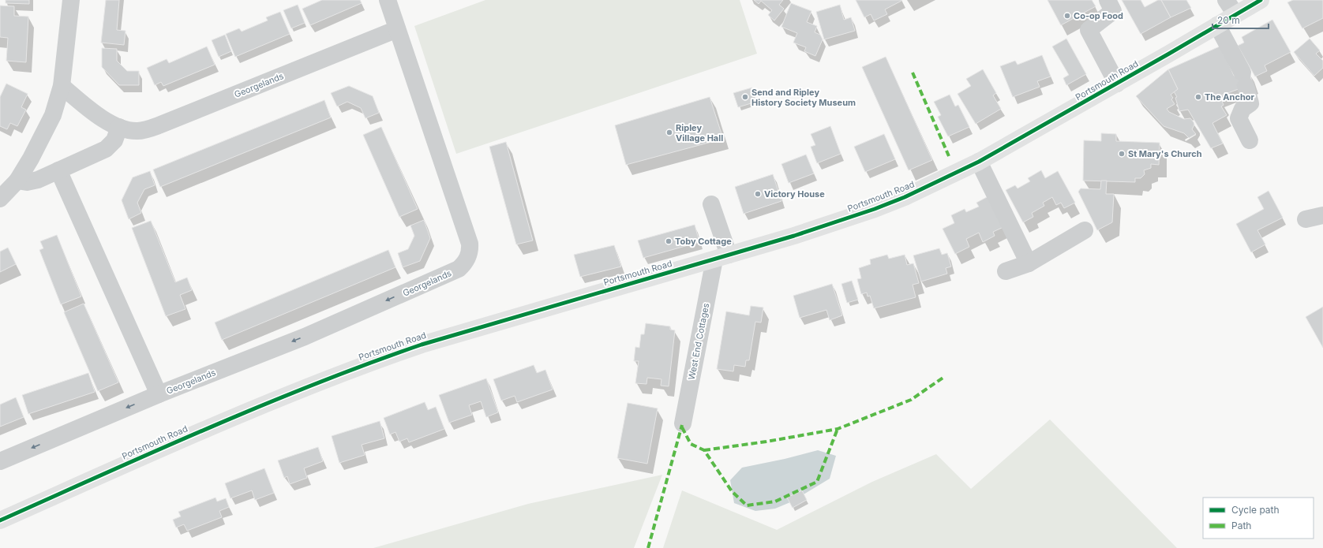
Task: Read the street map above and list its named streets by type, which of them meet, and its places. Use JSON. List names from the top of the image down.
{
  "streets": {
    "main road": ["Portsmouth Road"],
    "street": ["Georgelands", "West End Cottages"]
  },
  "crossings": [
    ["Portsmouth Road", "West End Cottages"]
  ],
  "places": [
    "Co-op Food",
    "Send and Ripley History Society Museum",
    "The Anchor",
    "Ripley Village Hall",
    "St Mary's Church",
    "Victory House",
    "Toby Cottage"
  ],
  "legend": ["Cycle path", "Path"],
  "scale_bar": "20 m"
}
